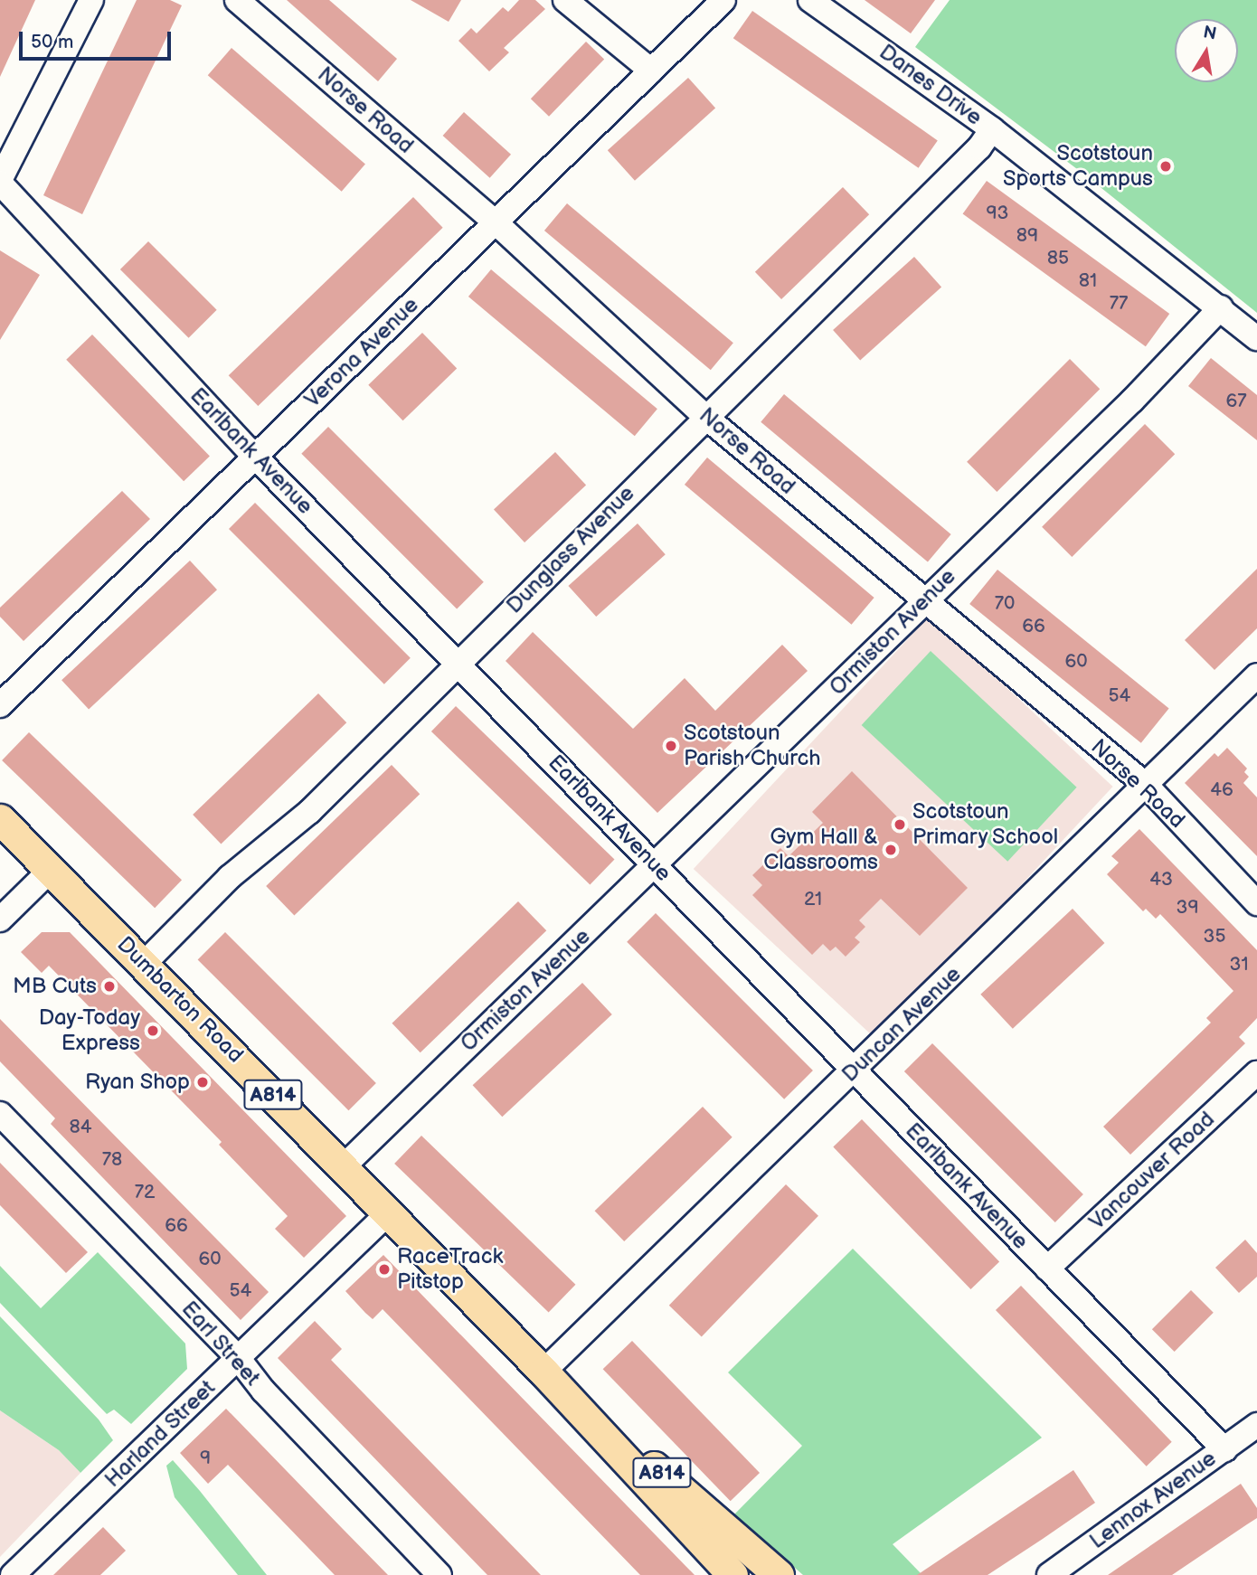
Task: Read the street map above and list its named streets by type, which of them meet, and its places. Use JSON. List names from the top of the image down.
{
  "streets": {
    "main road": ["Dumbarton Road", "A814"],
    "street": [
      "Danes Drive",
      "Norse Road",
      "Verona Avenue",
      "Earlbank Avenue",
      "Dunglass Avenue",
      "Ormiston Avenue",
      "Duncan Avenue",
      "Vancouver Road",
      "Earl Street",
      "Harland Street",
      "Lennox Avenue"
    ]
  },
  "crossings": [
    ["Danes Drive", "Dunglass Avenue"],
    ["Danes Drive", "Ormiston Avenue"],
    ["Norse Road", "Verona Avenue"],
    ["Norse Road", "Dunglass Avenue"],
    ["Norse Road", "Ormiston Avenue"],
    ["Norse Road", "Duncan Avenue"],
    ["Verona Avenue", "Earlbank Avenue"],
    ["Earlbank Avenue", "Dunglass Avenue"],
    ["Earlbank Avenue", "Ormiston Avenue"],
    ["Earlbank Avenue", "Duncan Avenue"],
    ["Earlbank Avenue", "Vancouver Road"],
    ["Earlbank Avenue", "Lennox Avenue"],
    ["Dunglass Avenue", "Dumbarton Road"],
    ["Ormiston Avenue", "Dumbarton Road"],
    ["Dumbarton Road", "Duncan Avenue"],
    ["Dumbarton Road", "Harland Street"],
    ["Earl Street", "Harland Street"]
  ],
  "places": [
    "Scotstoun Sports Campus",
    "Scotstoun Parish Church",
    "Scotstoun Primary School",
    "Gym Hall & Classrooms",
    "MB Cuts",
    "Day-Today Express",
    "Ryan Shop",
    "RaceTrack Pitstop"
  ],
  "house_numbers": [
    "93",
    "89",
    "85",
    "81",
    "77",
    "67",
    "70",
    "66",
    "60",
    "54",
    "46",
    "43",
    "21",
    "39",
    "35",
    "31",
    "84",
    "78",
    "72",
    "66",
    "60",
    "54",
    "9"
  ],
  "scale_bar": "50 m",
  "north": "top"
}
